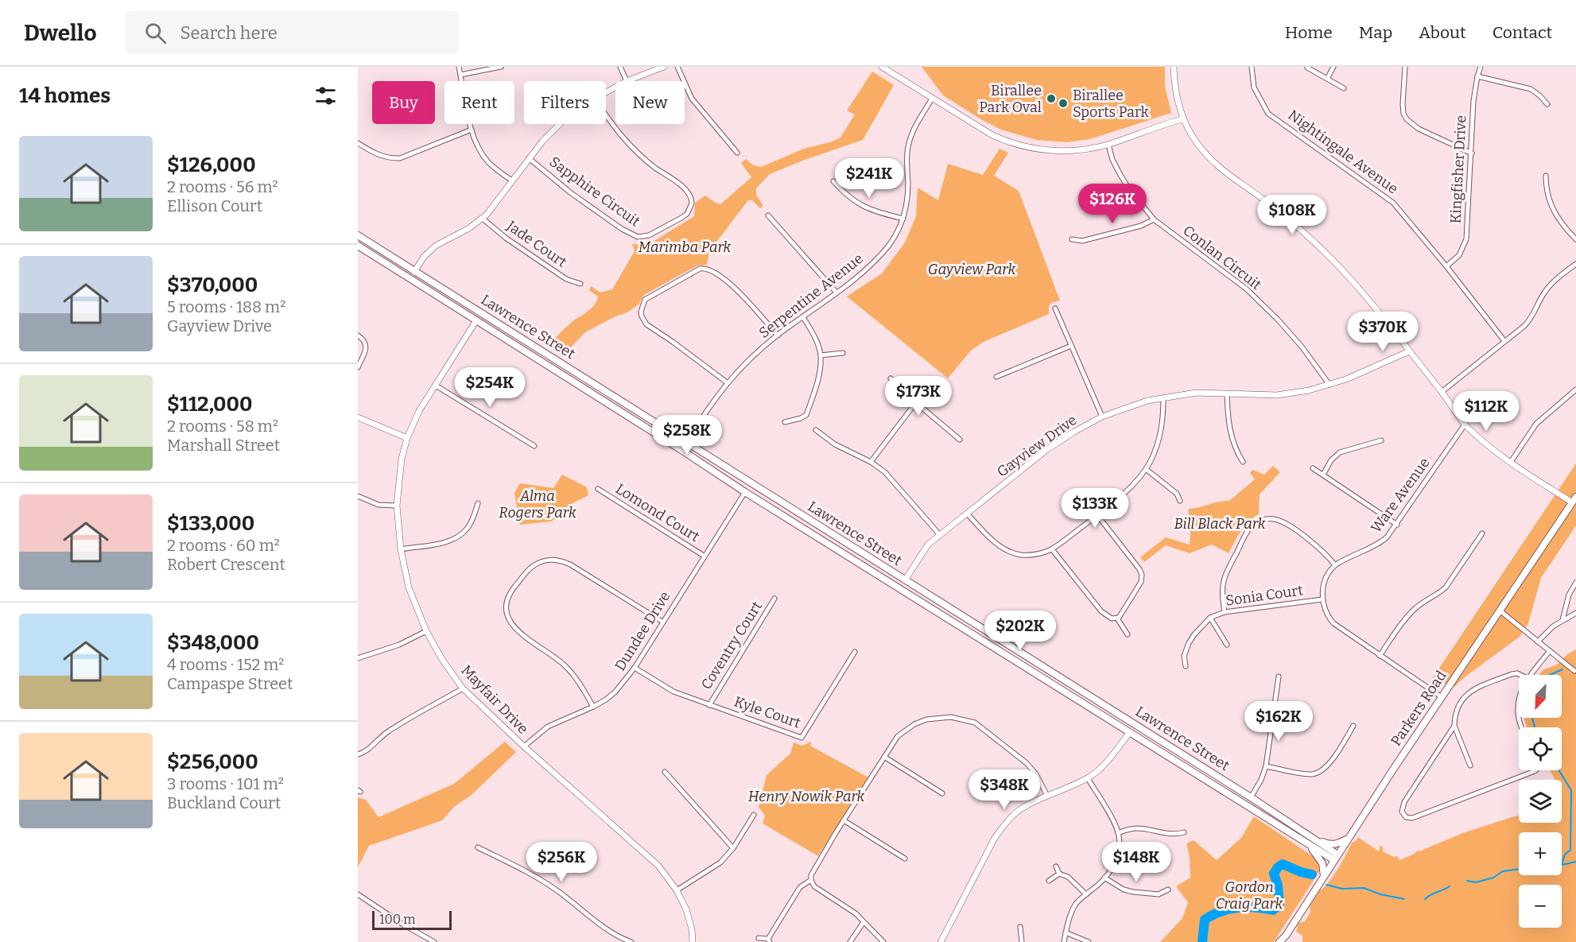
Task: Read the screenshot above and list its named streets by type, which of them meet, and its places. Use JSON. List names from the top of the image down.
{
  "streets": {
    "main road": ["Lawrence Street", "Parkers Road"],
    "street": [
      "Nightingale Avenue",
      "Kingfisher Drive",
      "Sapphire Circuit",
      "Jade Court",
      "Conlan Circuit",
      "Serpentine Avenue",
      "Gayview Drive",
      "Ware Avenue",
      "Lomond Court",
      "Sonia Court",
      "Dundee Drive",
      "Coventry Court",
      "Mayfair Drive",
      "Kyle Court"
    ]
  },
  "crossings": [
    ["Nightingale Avenue", "Kingfisher Drive"],
    ["Conlan Circuit", "Gayview Drive"],
    ["Serpentine Avenue", "Lawrence Street"],
    ["Lawrence Street", "Gayview Drive"],
    ["Lawrence Street", "Dundee Drive"],
    ["Lawrence Street", "Mayfair Drive"],
    ["Lawrence Street", "Parkers Road"],
    ["Lomond Court", "Dundee Drive"],
    ["Dundee Drive", "Mayfair Drive"],
    ["Dundee Drive", "Kyle Court"],
    ["Coventry Court", "Kyle Court"]
  ],
  "parks": [
    "Marimba Park",
    "Gayview Park",
    "Alma Rogers Park",
    "Bill Black Park",
    "Henry Nowik Park",
    "Gordon Craig Park"
  ],
  "places": ["Birallee Park Oval", "Birallee Sports Park"],
  "scale_bar": "100 m",
  "north": "bottom left",
  "page": {
    "header": "Dwello",
    "search": "Search here",
    "nav": [
      "Home",
      "Map",
      "About",
      "Contact"
    ],
    "heading": "14 homes",
    "chip": [
      "Buy",
      "Rent",
      "Filters",
      "New"
    ],
    "list": [
      {
        "name": "$126,000",
        "note": "2 rooms · 56 m² · Ellison Court"
      },
      {
        "name": "$370,000",
        "note": "5 rooms · 188 m² · Gayview Drive"
      },
      {
        "name": "$112,000",
        "note": "2 rooms · 58 m² · Marshall Street"
      },
      {
        "name": "$133,000",
        "note": "2 rooms · 60 m² · Robert Crescent"
      },
      {
        "name": "$348,000",
        "note": "4 rooms · 152 m² · Campaspe Street"
      },
      {
        "name": "$256,000",
        "note": "3 rooms · 101 m² · Buckland Court"
      }
    ],
    "price": [
      "$241K",
      "$126K",
      "$108K",
      "$370K",
      "$254K",
      "$173K",
      "$112K",
      "$258K",
      "$133K",
      "$202K",
      "$162K",
      "$348K",
      "$256K",
      "$148K"
    ],
    "map_buttons": ["+", "−"],
    "scale": "100 m"
  }
}
